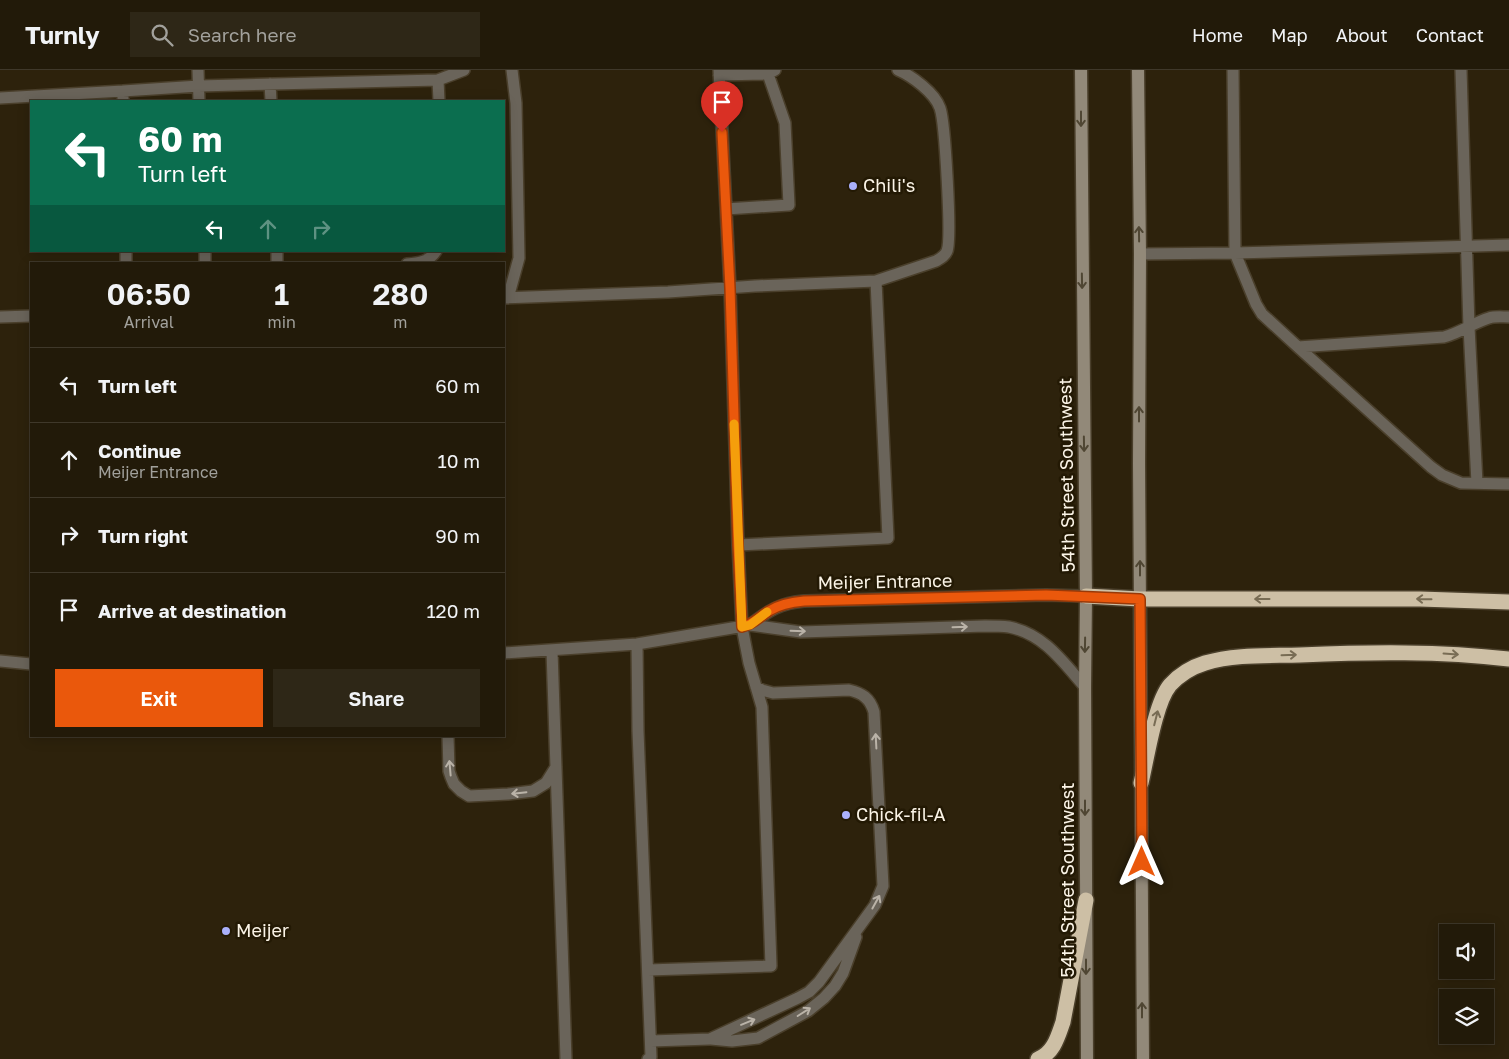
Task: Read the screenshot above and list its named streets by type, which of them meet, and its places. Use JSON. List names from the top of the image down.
{
  "streets": {
    "main road": ["54th Street Southwest"],
    "lane": ["Meijer Entrance"]
  },
  "crossings": [
    ["54th Street Southwest", "Meijer Entrance"]
  ],
  "places": ["Chili's", "Chick-fil-A", "Meijer"],
  "page": {
    "header": "Turnly",
    "search": "Search here",
    "nav": [
      "Home",
      "Map",
      "About",
      "Contact"
    ],
    "turn": ["60 m", "Turn left"],
    "eta": [
      "06:50",
      "Arrival",
      "1",
      "min",
      "280",
      "m"
    ],
    "list": [
      {
        "name": "Turn left",
        "value": "60 m"
      },
      {
        "name": "Continue",
        "note": "Meijer Entrance",
        "value": "10 m"
      },
      {
        "name": "Turn right",
        "value": "90 m"
      },
      {
        "name": "Arrive at destination",
        "value": "120 m"
      }
    ],
    "buttons": ["Exit", "Share"]
  }
}
